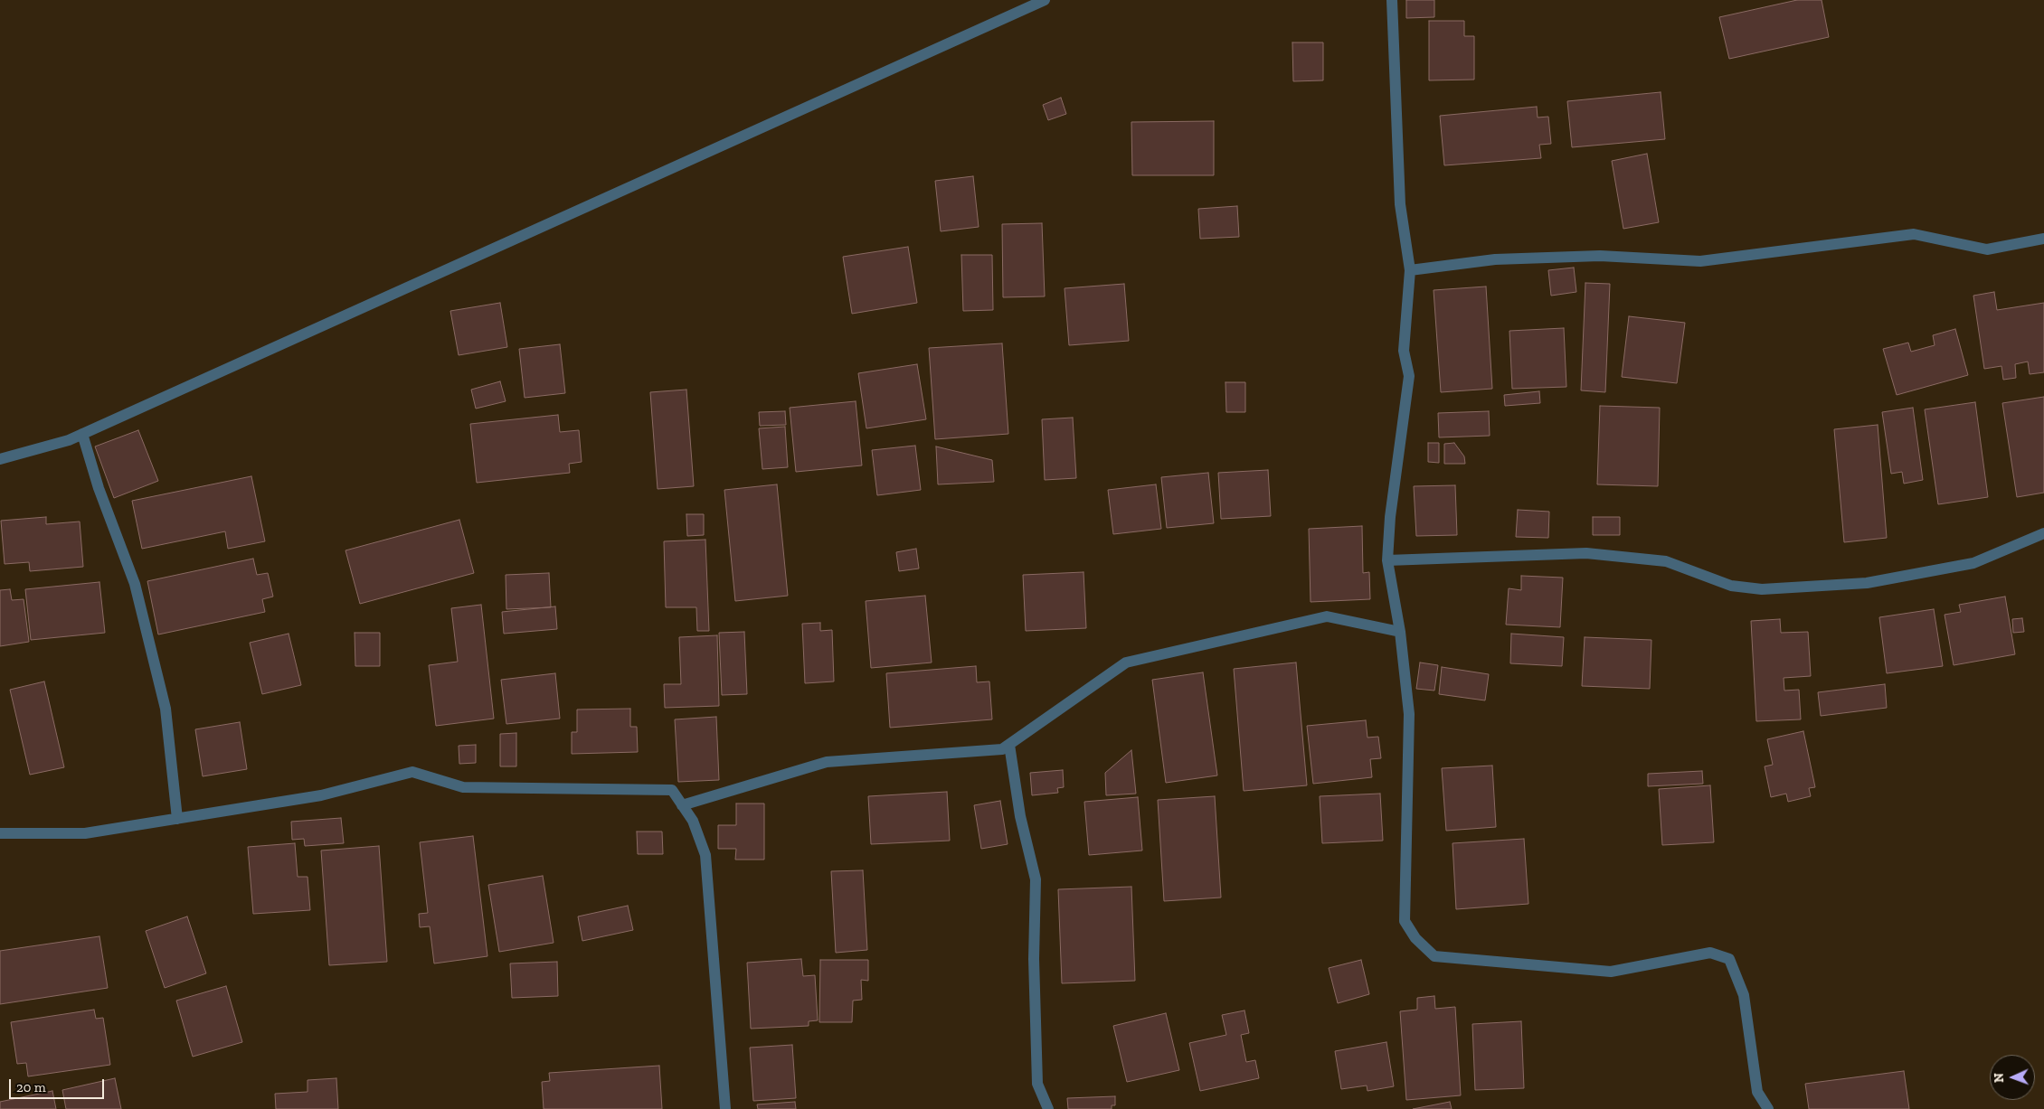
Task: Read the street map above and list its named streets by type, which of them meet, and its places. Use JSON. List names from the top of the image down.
{
  "scale_bar": "20 m",
  "north": "left"
}
